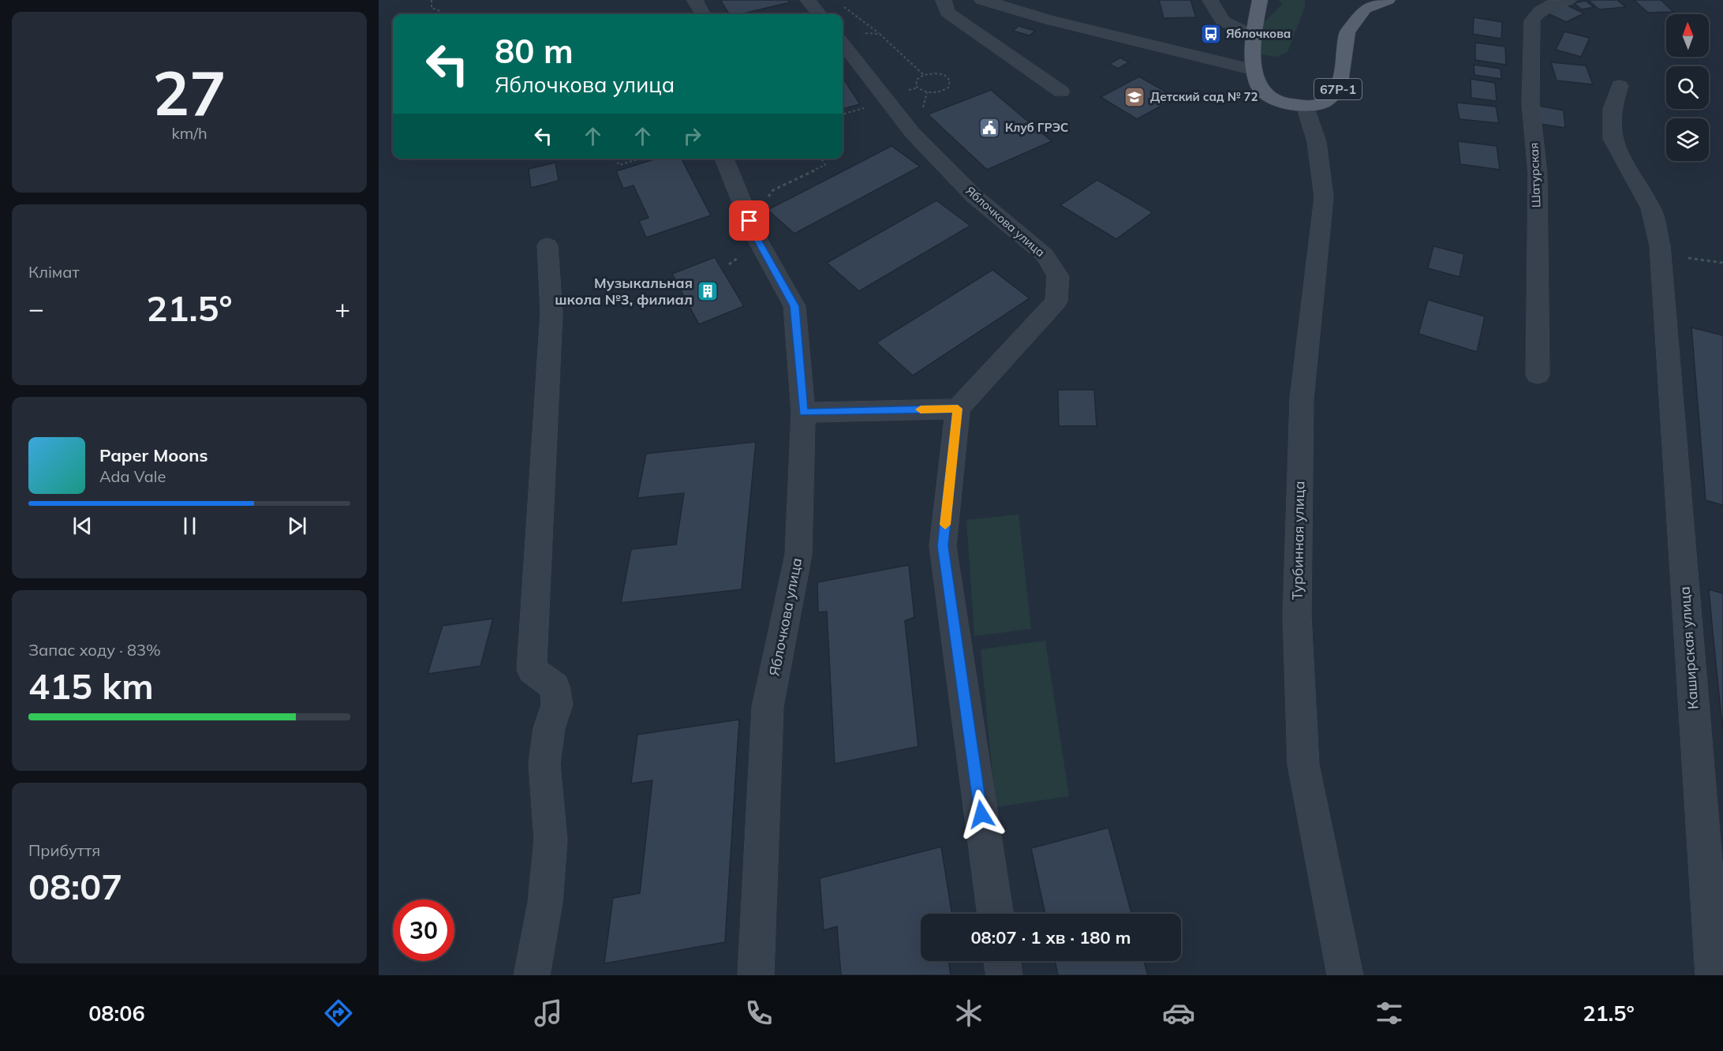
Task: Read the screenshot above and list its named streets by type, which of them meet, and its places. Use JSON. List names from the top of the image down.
{
  "streets": {
    "main road": ["67Р-1"],
    "street": [
      "Шатурская",
      "Яблочкова улица",
      "Турбинная улица",
      "Каширская улица"
    ]
  },
  "crossings": [
    ["67Р-1", "Турбинная улица"]
  ],
  "places": {
    "bus stop": ["Яблочкова"],
    "school or university": ["Детский сад № 72"],
    "public building": ["Клуб ГРЭС"],
    "building": ["Музыкальная школа №3, филиал"]
  },
  "north": "top",
  "page": {
    "tile": [
      ["27", "km/h"],
      "Клімат",
      ["Запас ходу · 83%", "415 km"],
      ["Прибуття", "08:07"]
    ],
    "turn": ["80 m", "Яблочкова улица"],
    "heat": ["−", "21.5°", "+"],
    "song": ["Paper Moons", "Ada Vale"],
    "limit": "30",
    "trip": "08:07 · 1 хв · 180 m",
    "tabs": ["08:06", "21.5°"]
  }
}
